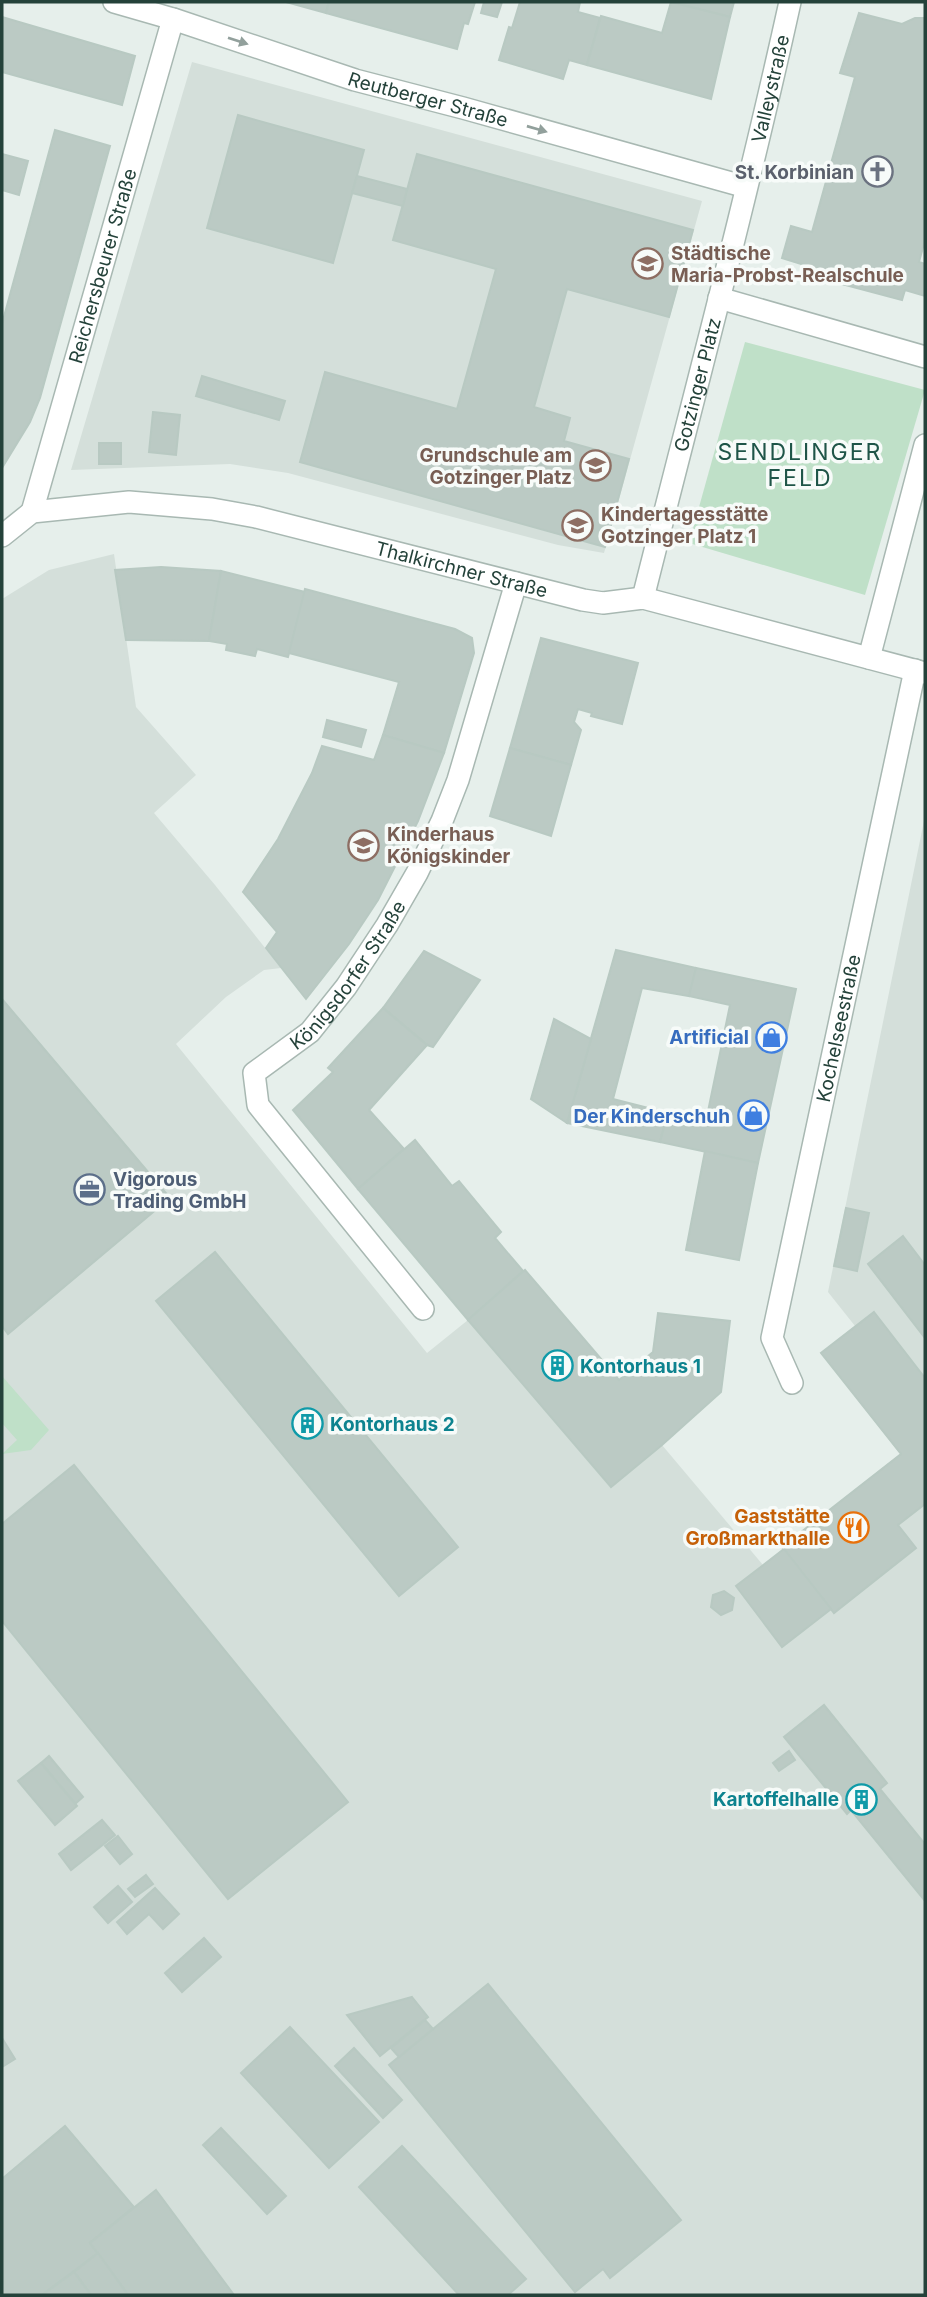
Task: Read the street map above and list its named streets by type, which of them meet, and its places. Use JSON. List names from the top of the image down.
{
  "streets": {
    "street": [
      "Valleystraße",
      "Reutberger Straße",
      "Reichersbeurer Straße",
      "Gotzinger Platz",
      "Thalkirchner Straße",
      "Königsdorfer Straße",
      "Kochelseestraße"
    ]
  },
  "crossings": [
    ["Valleystraße", "Reutberger Straße"],
    ["Valleystraße", "Gotzinger Platz"],
    ["Reutberger Straße", "Reichersbeurer Straße"],
    ["Reichersbeurer Straße", "Thalkirchner Straße"],
    ["Gotzinger Platz", "Thalkirchner Straße"],
    ["Thalkirchner Straße", "Königsdorfer Straße"],
    ["Thalkirchner Straße", "Kochelseestraße"]
  ],
  "one_way": ["Reutberger Straße"],
  "districts": ["SENDLINGER FELD"],
  "places": {
    "church": ["St. Korbinian"],
    "school or university": [
      "Städtische Maria-Probst-Realschule",
      "Grundschule am Gotzinger Platz",
      "Kindertagesstätte Gotzinger Platz 1",
      "Kinderhaus Königskinder"
    ],
    "shop": ["Artificial", "Der Kinderschuh"],
    "office": ["Vigorous Trading GmbH"],
    "building": ["Kontorhaus 1", "Kontorhaus 2", "Kartoffelhalle"],
    "restaurant": ["Gaststätte Großmarkthalle"]
  }
}
